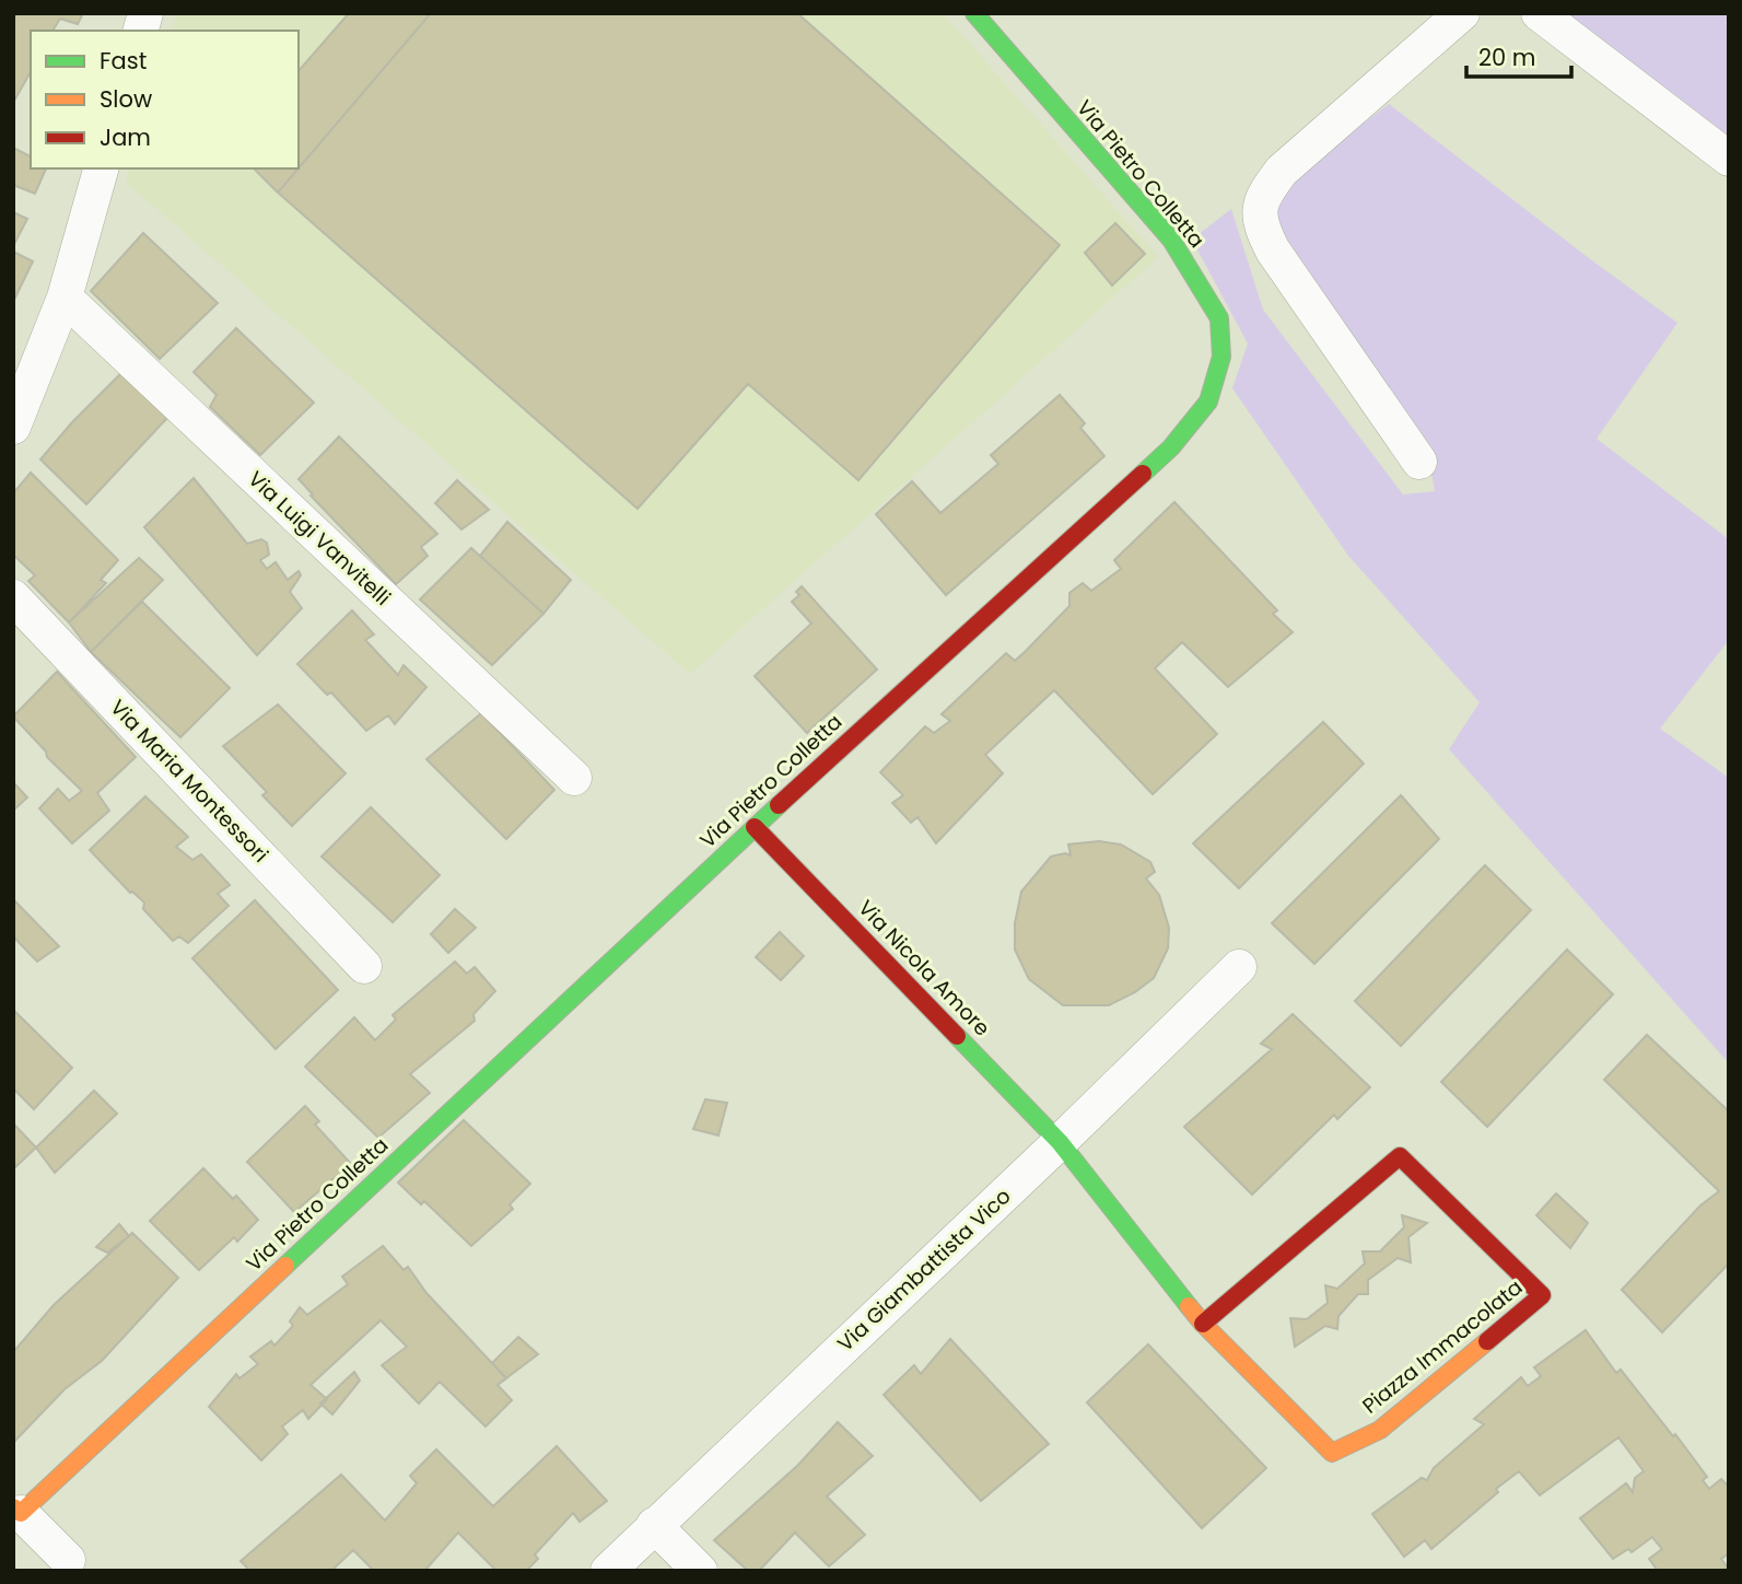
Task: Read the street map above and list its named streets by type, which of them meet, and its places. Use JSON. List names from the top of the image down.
{
  "streets": {
    "street": [
      "Via Pietro Colletta",
      "Via Luigi Vanvitelli",
      "Via Maria Montessori",
      "Via Nicola Amore",
      "Via Giambattista Vico",
      "Piazza Immacolata"
    ]
  },
  "crossings": [
    ["Via Pietro Colletta", "Via Nicola Amore"],
    ["Via Nicola Amore", "Via Giambattista Vico"],
    ["Via Nicola Amore", "Piazza Immacolata"],
    ["Via Giambattista Vico", "Piazza Immacolata"]
  ],
  "legend": ["Fast", "Slow", "Jam"],
  "scale_bar": "20 m"
}
